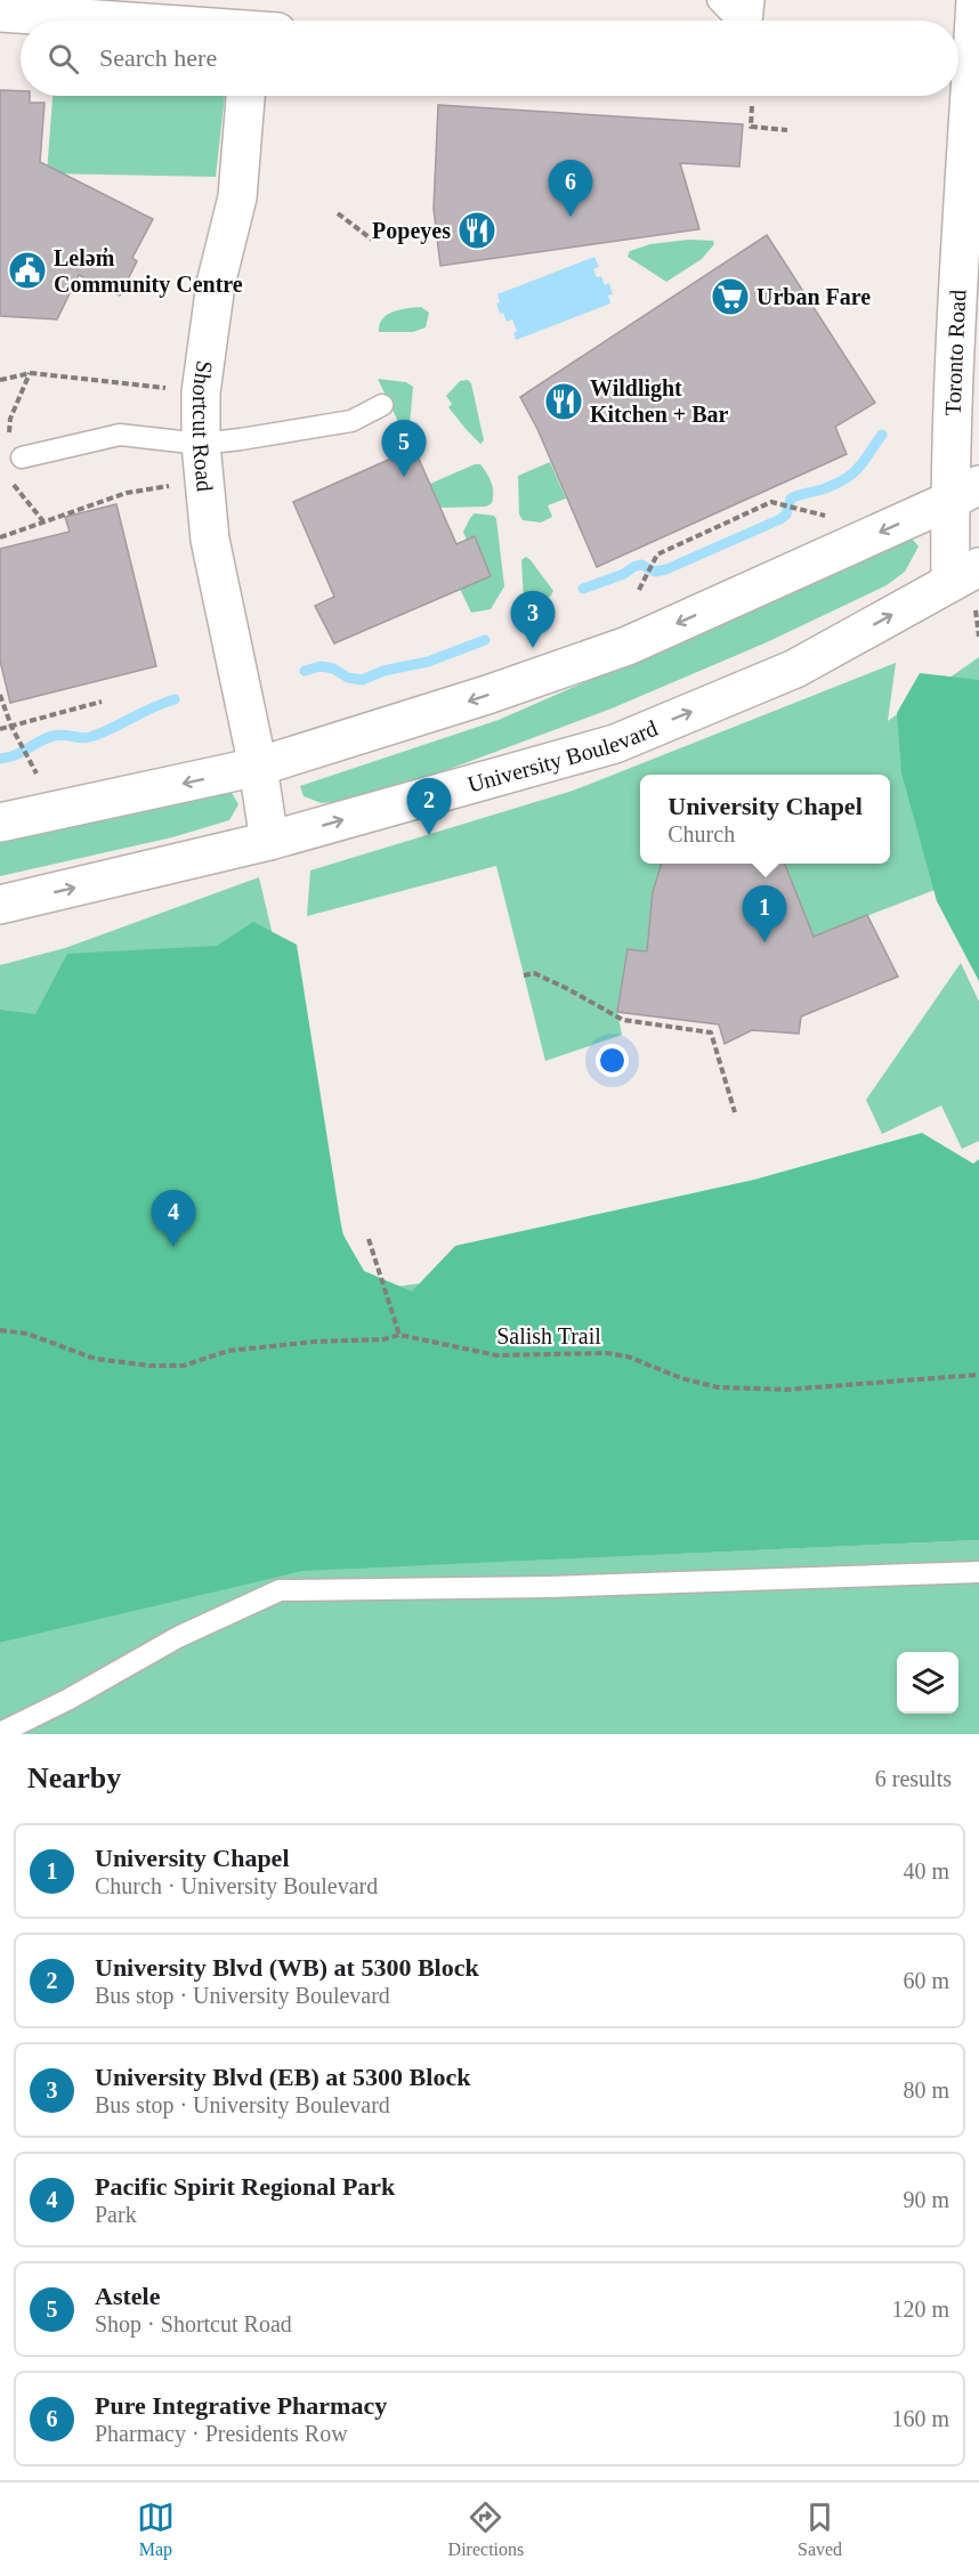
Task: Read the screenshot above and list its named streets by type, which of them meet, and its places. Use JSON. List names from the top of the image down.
{
  "streets": {
    "main road": ["Toronto Road", "Shortcut Road", "University Boulevard"],
    "path": ["Salish Trail"]
  },
  "crossings": [
    ["Toronto Road", "University Boulevard"],
    ["Shortcut Road", "University Boulevard"]
  ],
  "places": {
    "restaurant": ["Popeyes", "Wildlight Kitchen + Bar"],
    "public building": ["Leləm̓ Community Centre"],
    "supermarket": ["Urban Fare"]
  },
  "page": {
    "search": "Search here",
    "pins": [
      "6",
      "5",
      "3",
      "2",
      "1",
      "4"
    ],
    "popup": ["University Chapel", "Church"],
    "heading": ["Nearby", "6 results"],
    "list": [
      {
        "mark": "1",
        "name": "University Chapel",
        "note": "Church · University Boulevard",
        "value": "40 m"
      },
      {
        "mark": "2",
        "name": "University Blvd (WB) at 5300 Block",
        "note": "Bus stop · University Boulevard",
        "value": "60 m"
      },
      {
        "mark": "3",
        "name": "University Blvd (EB) at 5300 Block",
        "note": "Bus stop · University Boulevard",
        "value": "80 m"
      },
      {
        "mark": "4",
        "name": "Pacific Spirit Regional Park",
        "note": "Park",
        "value": "90 m"
      },
      {
        "mark": "5",
        "name": "Astele",
        "note": "Shop · Shortcut Road",
        "value": "120 m"
      },
      {
        "mark": "6",
        "name": "Pure Integrative Pharmacy",
        "note": "Pharmacy · Presidents Row",
        "value": "160 m"
      }
    ],
    "nav": ["Map", "Directions", "Saved"]
  }
}
